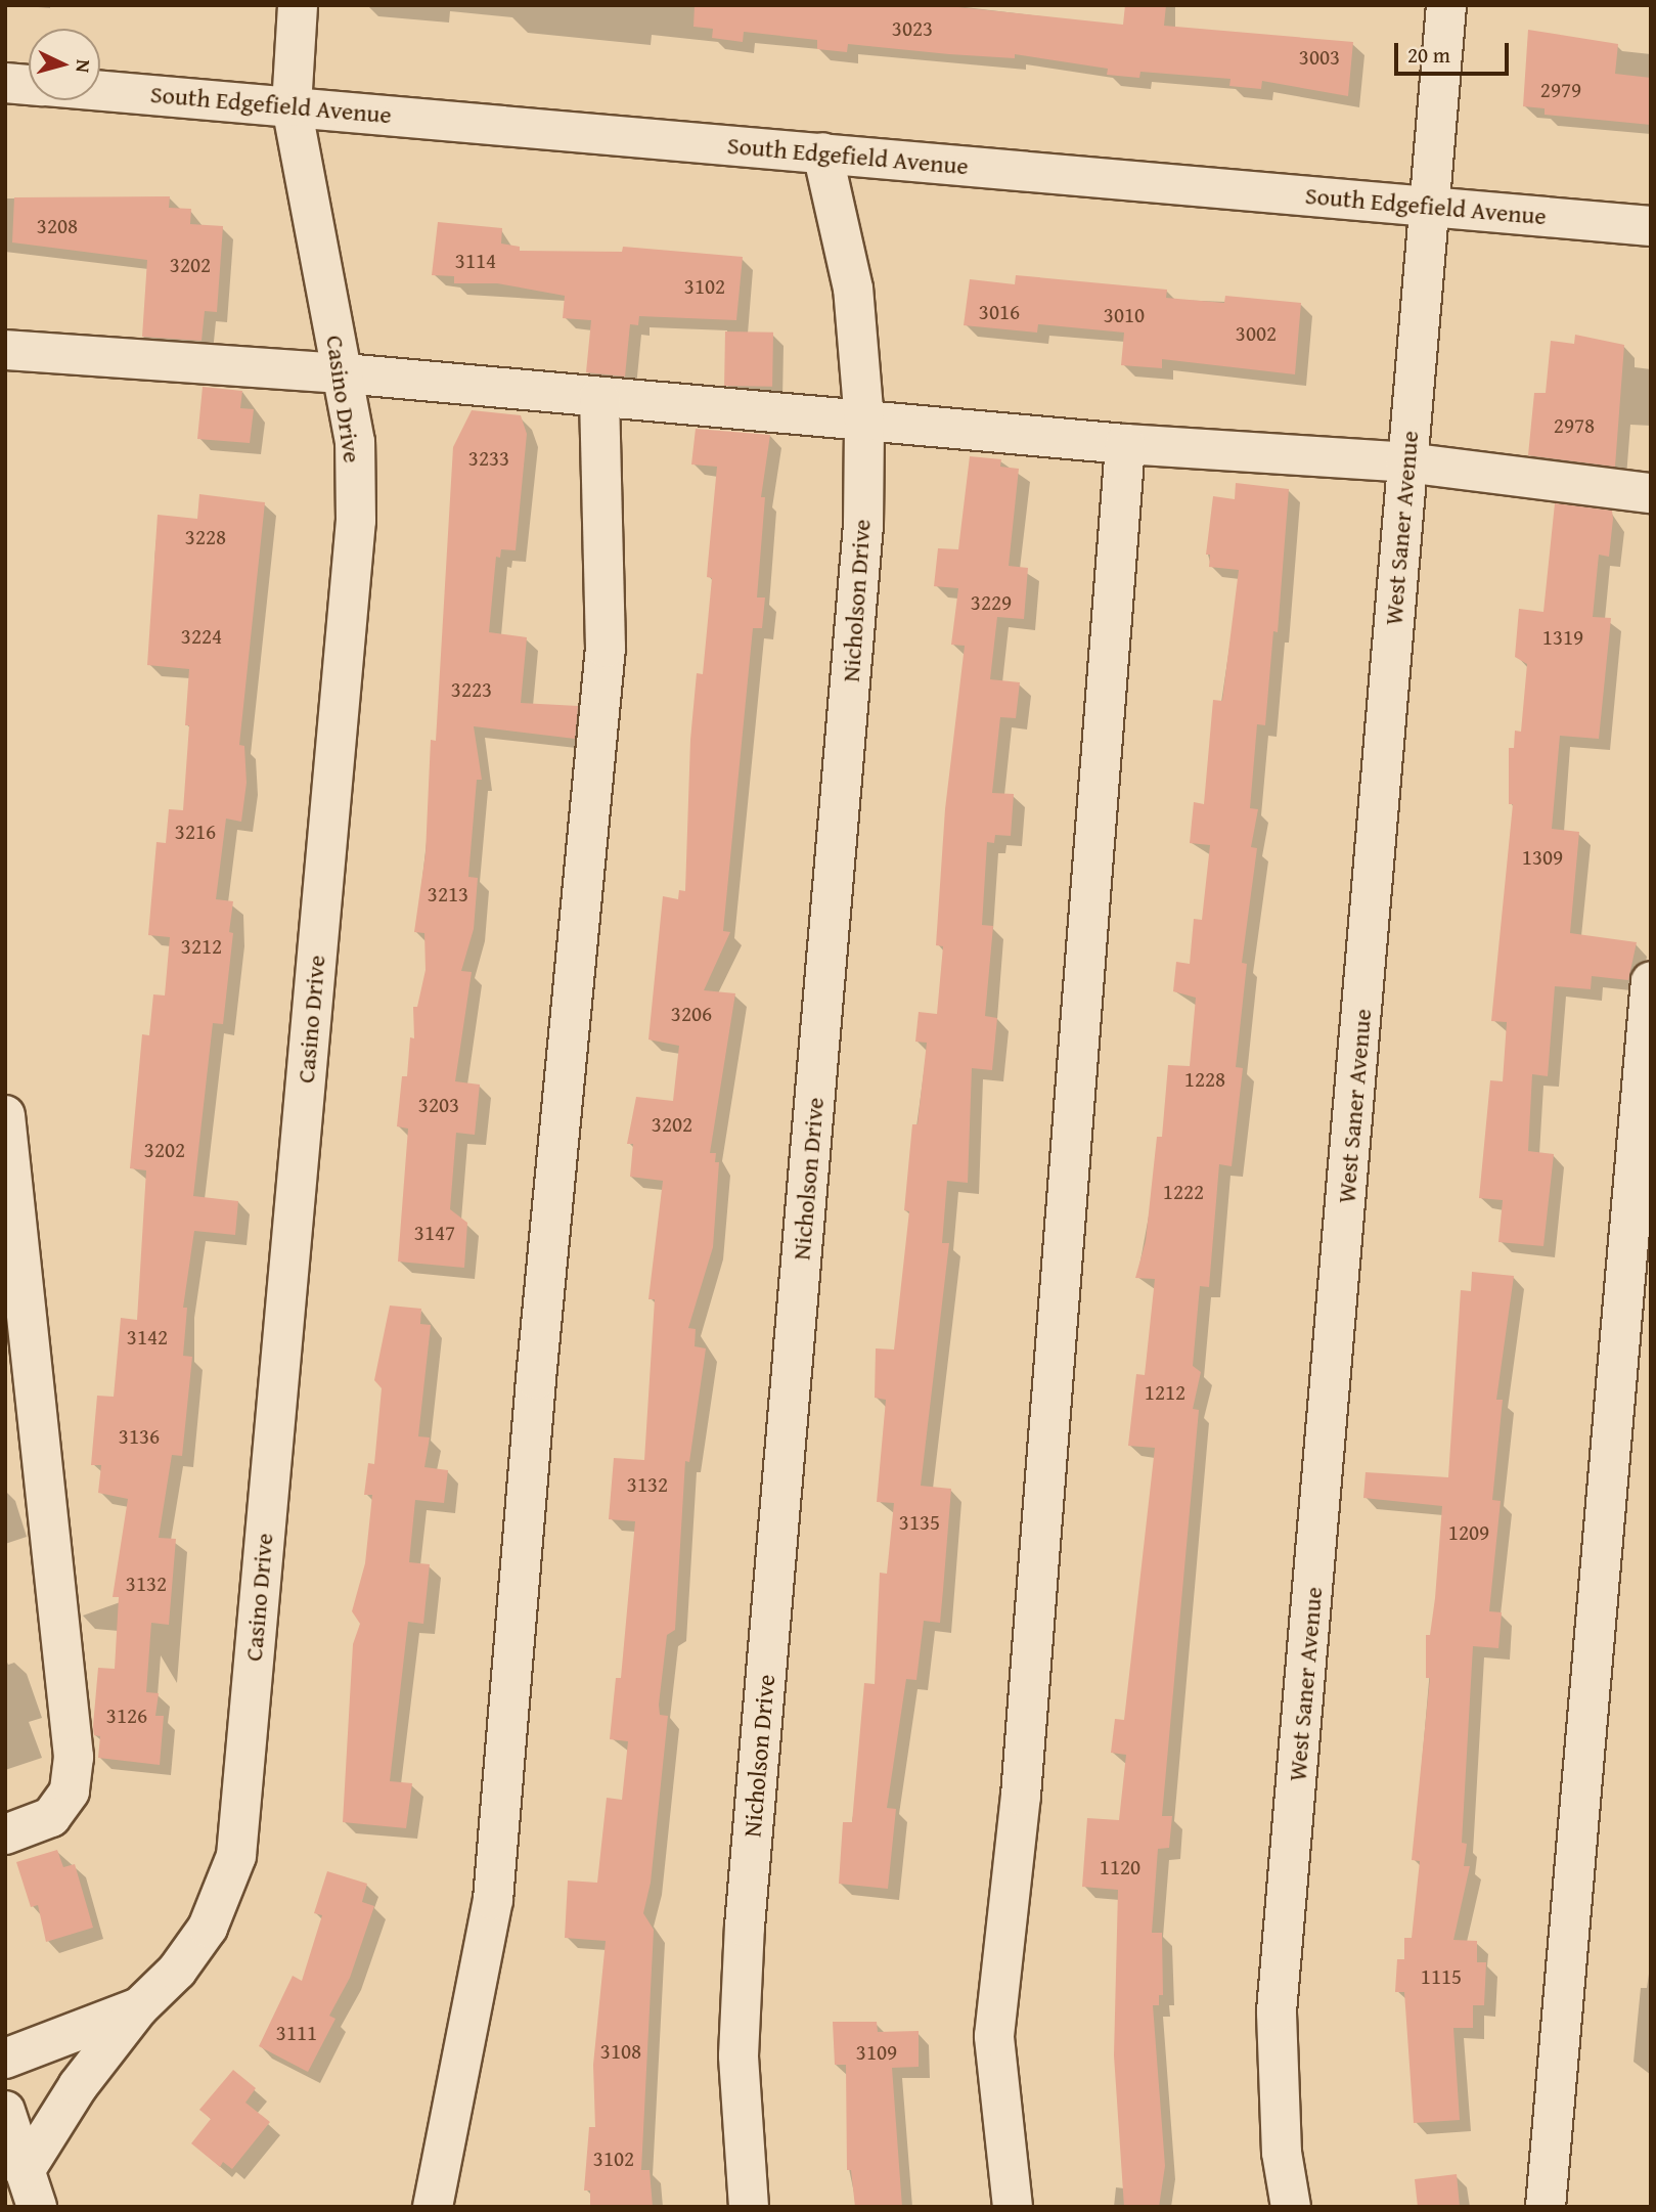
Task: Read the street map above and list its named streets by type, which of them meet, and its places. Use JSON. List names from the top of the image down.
{
  "streets": {
    "street": [
      "South Edgefield Avenue",
      "Casino Drive",
      "West Saner Avenue",
      "Nicholson Drive"
    ]
  },
  "crossings": [
    ["South Edgefield Avenue", "Casino Drive"],
    ["South Edgefield Avenue", "West Saner Avenue"],
    ["South Edgefield Avenue", "Nicholson Drive"]
  ],
  "house_numbers": [
    "3023",
    "3003",
    "2979",
    "3208",
    "3114",
    "3202",
    "3102",
    "3016",
    "3010",
    "3002",
    "2978",
    "3233",
    "3228",
    "3229",
    "3224",
    "1319",
    "3223",
    "3216",
    "1309",
    "3213",
    "3212",
    "3206",
    "1228",
    "3203",
    "3202",
    "3202",
    "1222",
    "3147",
    "3142",
    "1212",
    "3136",
    "3132",
    "3135",
    "1209",
    "3132",
    "3126",
    "1120",
    "1115",
    "3111",
    "3108",
    "3109",
    "3102"
  ],
  "scale_bar": "20 m",
  "north": "right"
}
